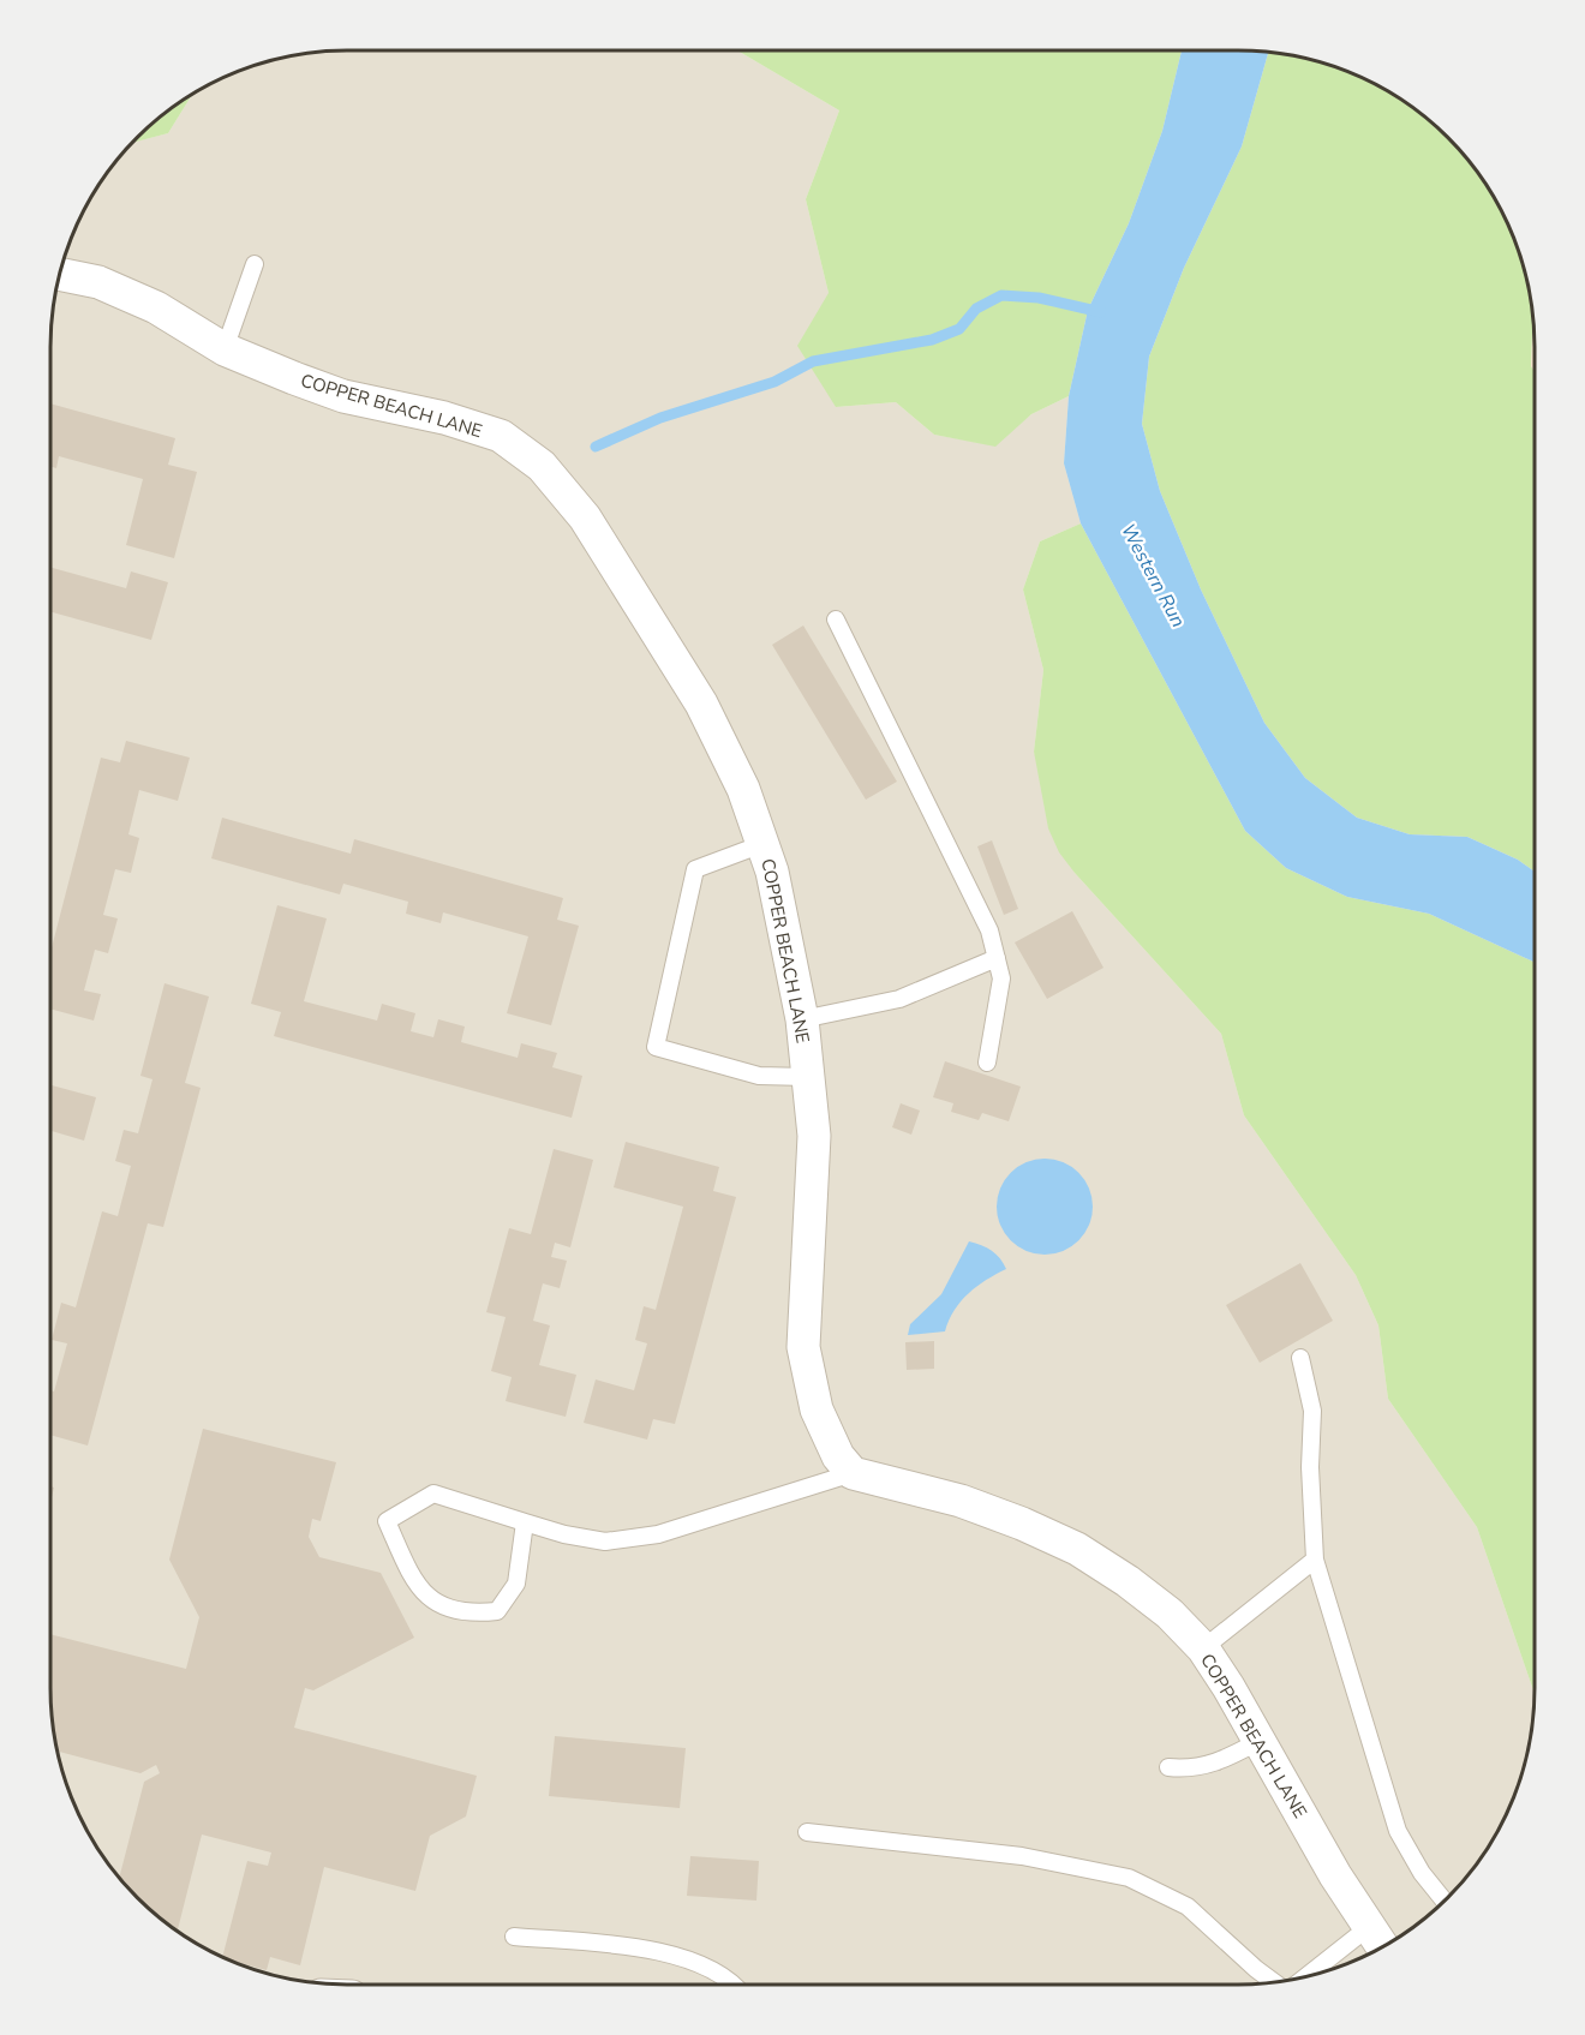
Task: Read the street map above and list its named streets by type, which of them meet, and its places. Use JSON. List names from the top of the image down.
{
  "streets": {
    "street": ["COPPER BEACH LANE"]
  },
  "water": ["Western Run"]
}
